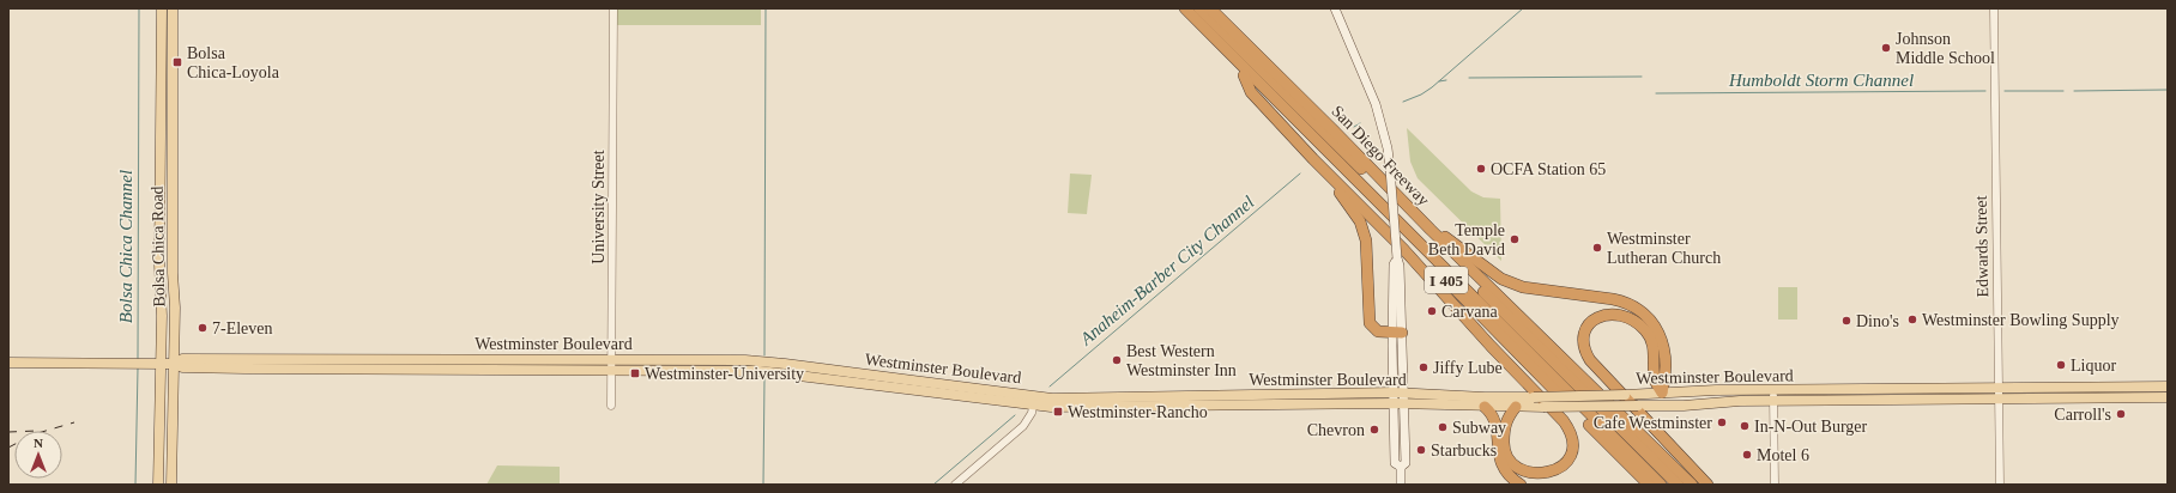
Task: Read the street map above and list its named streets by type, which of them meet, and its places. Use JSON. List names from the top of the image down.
{
  "streets": {
    "highway": ["San Diego Freeway", "I 405"],
    "main road": ["Bolsa Chica Road", "Westminster Boulevard"],
    "street": ["University Street", "Edwards Street"]
  },
  "crossings": [
    ["University Street", "Westminster Boulevard"],
    ["Bolsa Chica Road", "Westminster Boulevard"],
    ["Edwards Street", "Westminster Boulevard"]
  ],
  "water": ["Humboldt Storm Channel", "Bolsa Chica Channel", "Anaheim-Barber City Channel"],
  "places": {
    "other": [
      "Johnson Middle School",
      "OCFA Station 65",
      "Temple Beth David",
      "Westminster Lutheran Church",
      "Carvana",
      "Westminster Bowling Supply",
      "Dino's",
      "7-Eleven",
      "Best Western Westminster Inn",
      "Liquor",
      "Jiffy Lube",
      "Carroll's",
      "Cafe Westminster",
      "In-N-Out Burger",
      "Subway",
      "Chevron",
      "Starbucks",
      "Motel 6"
    ],
    "transit": ["Bolsa Chica-Loyola", "Westminster-University", "Westminster-Rancho"]
  },
  "north": "top"
}
